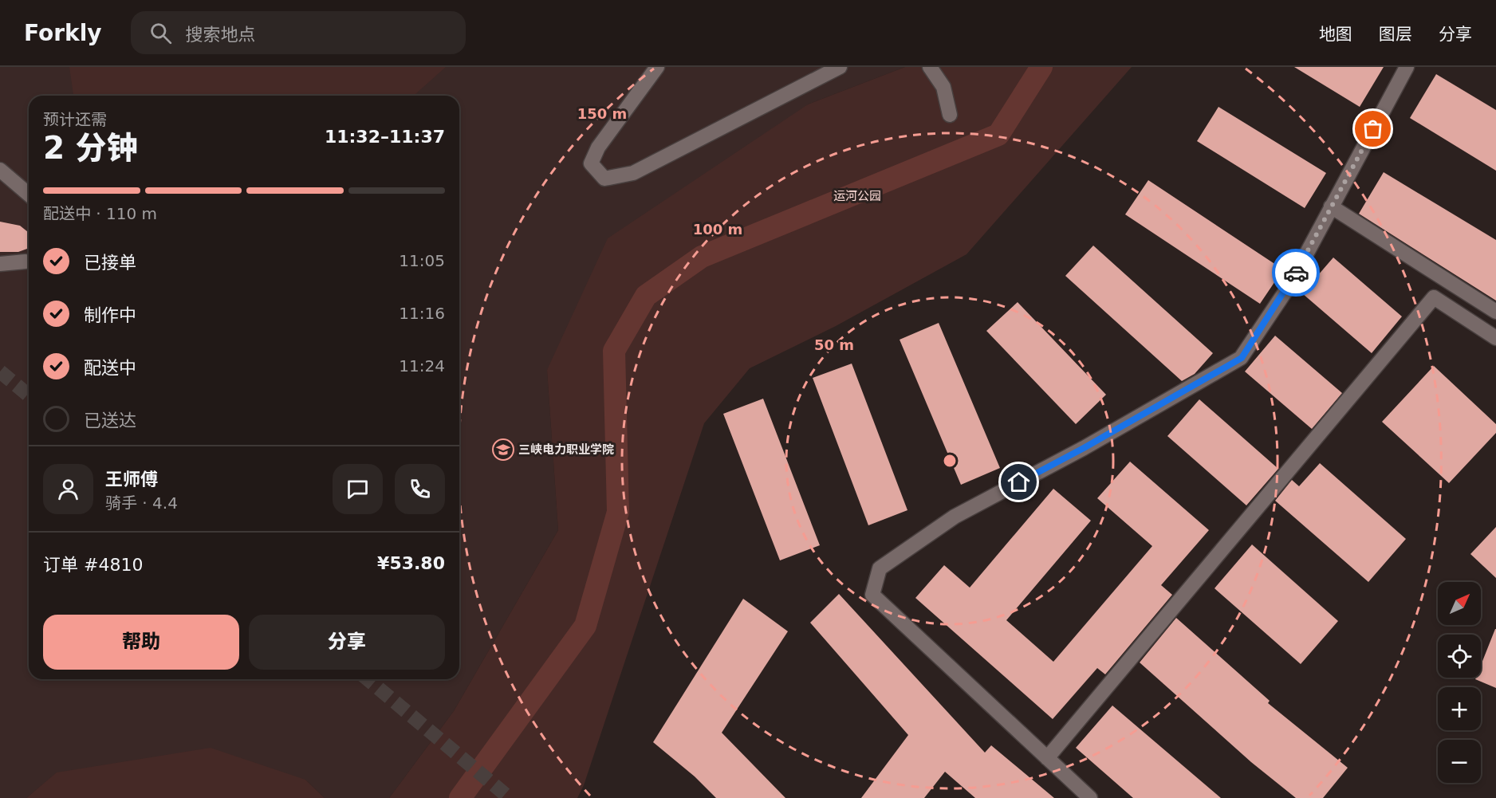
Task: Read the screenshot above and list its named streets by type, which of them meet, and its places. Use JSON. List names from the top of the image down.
{
  "parks": ["运河公园"],
  "places": {
    "school or university": ["三峡电力职业学院"]
  },
  "north": "top right",
  "page": {
    "header": "Forkly",
    "search": "搜索地点",
    "nav": ["地图", "图层", "分享"],
    "heading": ["2 分钟", "预计还需", "11:32–11:37"],
    "panel": [
      "王师傅",
      "骑手 · 4.4",
      "订单 #4810",
      "¥53.80"
    ],
    "bar": "配送中 · 110 m",
    "list": [
      ["已接单", "11:05"],
      ["制作中", "11:16"],
      ["配送中", "11:24"],
      "已送达"
    ],
    "map_buttons": ["+", "−"],
    "buttons": ["帮助", "分享"]
  },
  "rings": ["150 m", "100 m", "50 m"]
}
